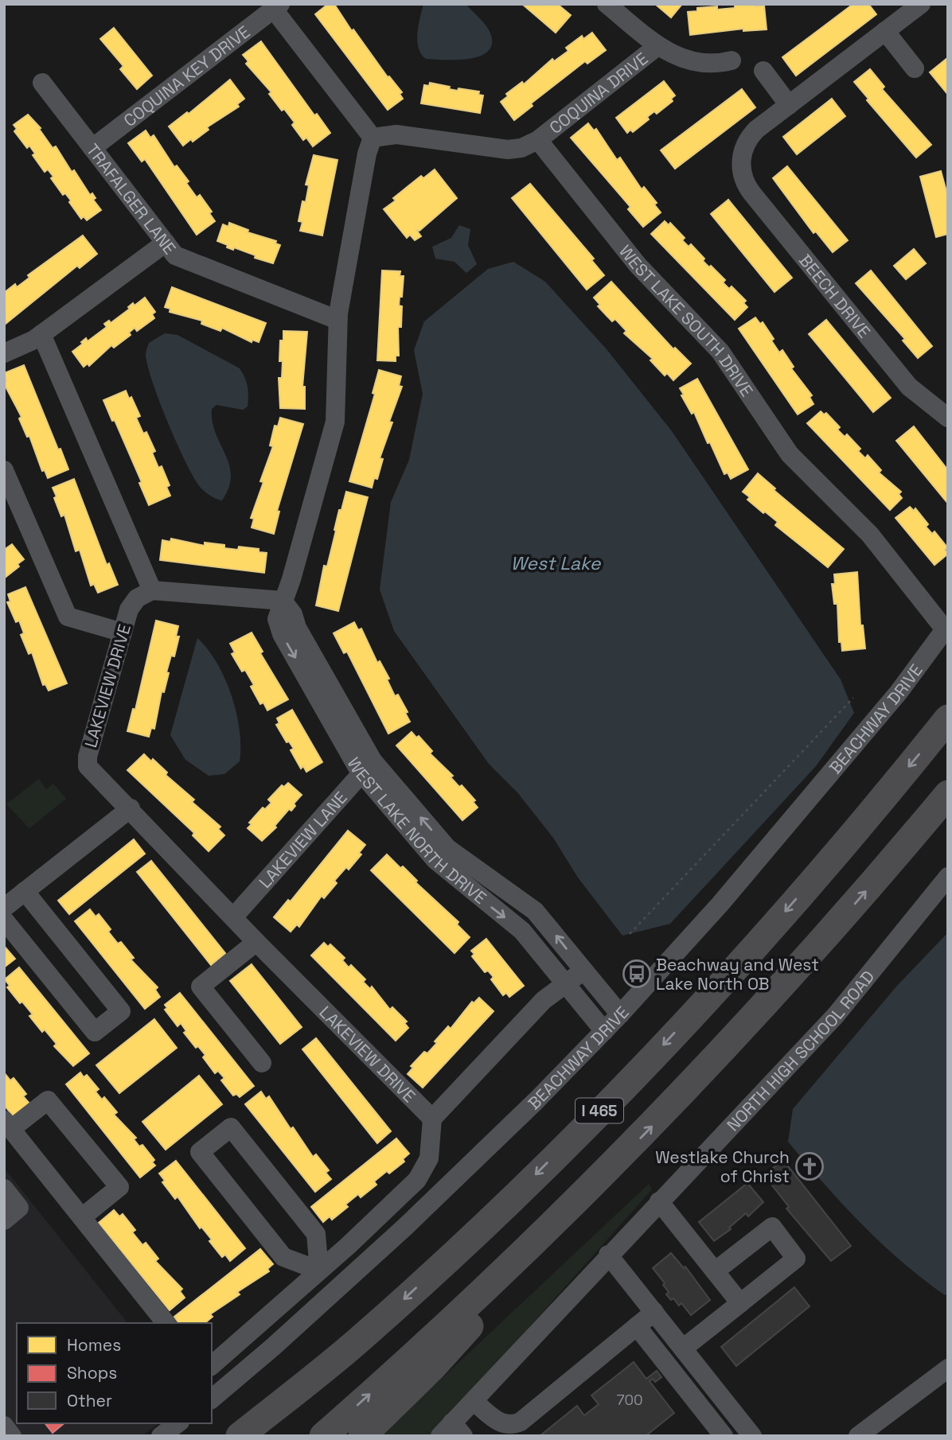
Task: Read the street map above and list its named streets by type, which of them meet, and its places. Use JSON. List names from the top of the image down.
{
  "streets": {
    "highway": ["I 465"],
    "street": [
      "COQUINA KEY DRIVE",
      "COQUINA DRIVE",
      "TRAFALGER LANE",
      "BEECH DRIVE",
      "WEST LAKE SOUTH DRIVE",
      "LAKEVIEW DRIVE",
      "BEACHWAY DRIVE",
      "WEST LAKE NORTH DRIVE",
      "LAKEVIEW LANE",
      "NORTH HIGH SCHOOL ROAD"
    ]
  },
  "crossings": [
    ["COQUINA KEY DRIVE", "TRAFALGER LANE"],
    ["COQUINA DRIVE", "WEST LAKE SOUTH DRIVE"],
    ["WEST LAKE SOUTH DRIVE", "BEACHWAY DRIVE"],
    ["LAKEVIEW DRIVE", "LAKEVIEW LANE"],
    ["BEACHWAY DRIVE", "WEST LAKE NORTH DRIVE"],
    ["WEST LAKE NORTH DRIVE", "LAKEVIEW LANE"]
  ],
  "water": ["West Lake"],
  "places": {
    "bus stop": ["Beachway and West Lake North OB"],
    "church": ["Westlake Church of Christ"]
  },
  "house_numbers": ["700"],
  "legend": ["Homes", "Shops", "Other"]
}
